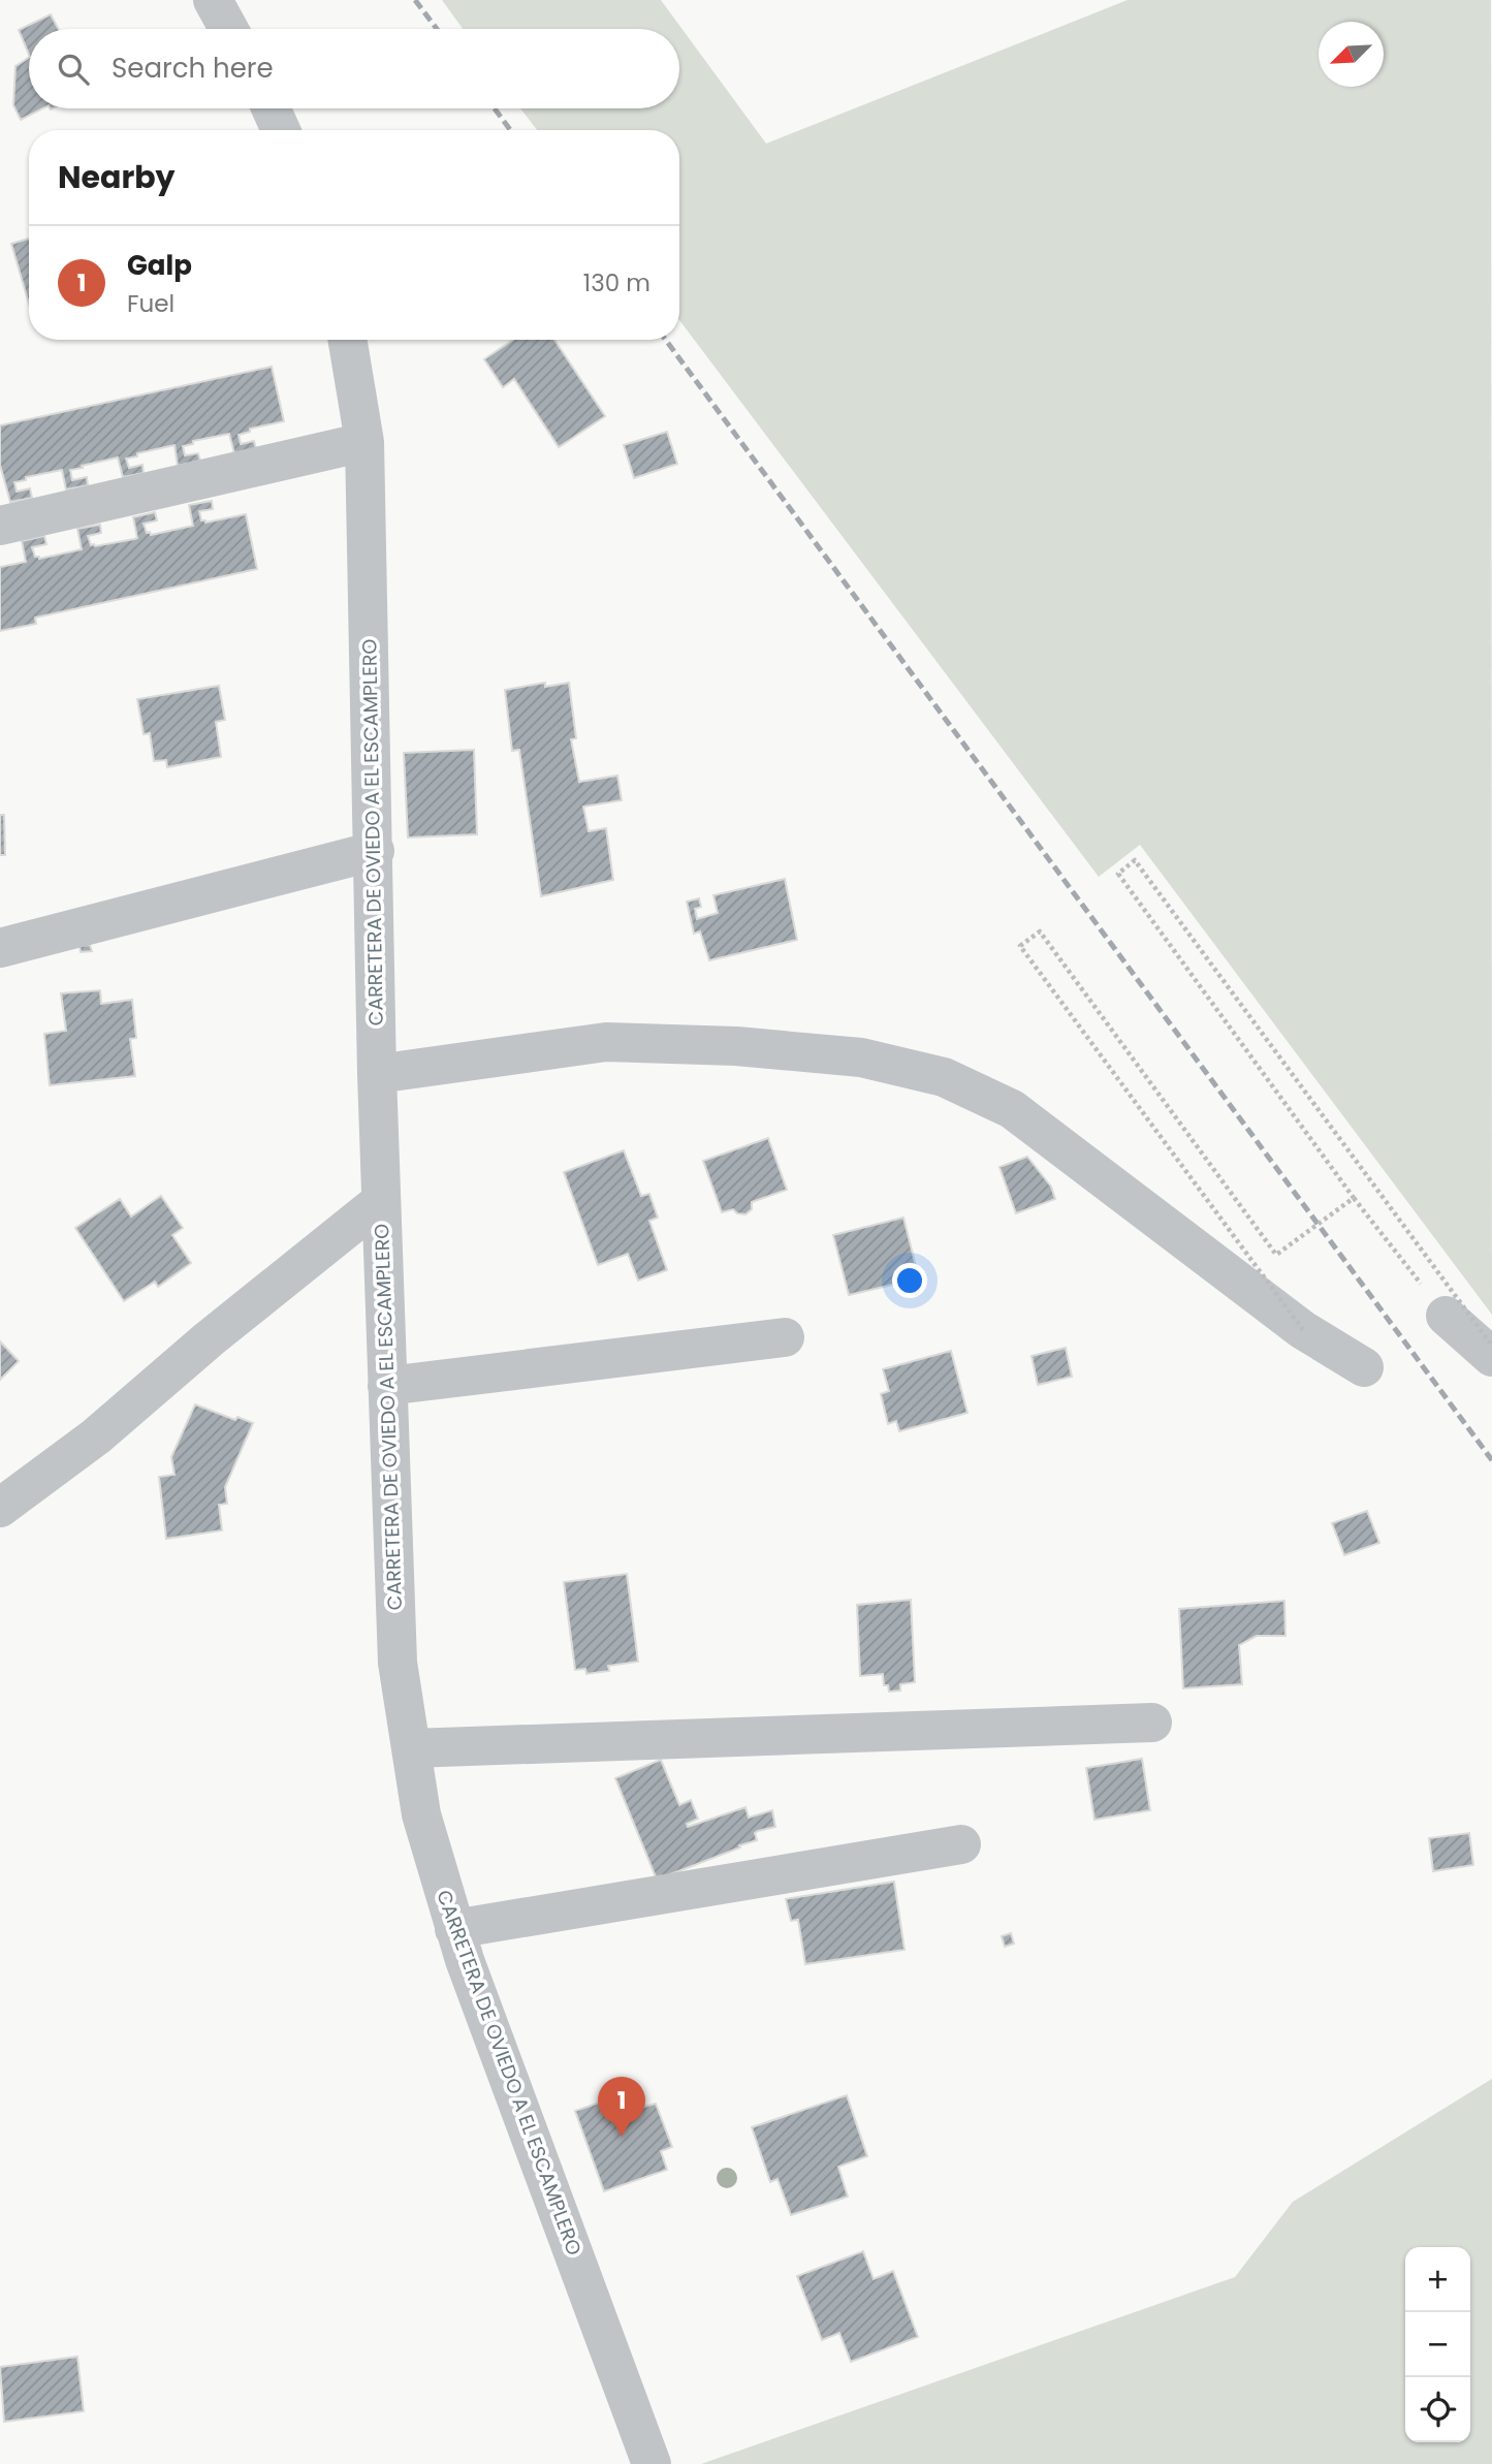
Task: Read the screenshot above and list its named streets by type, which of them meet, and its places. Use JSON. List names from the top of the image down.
{
  "streets": {
    "street": ["CARRETERA DE OVIEDO A EL ESCAMPLERO"]
  },
  "north": "bottom left",
  "page": {
    "search": "Search here",
    "heading": "Nearby",
    "list": [
      {
        "mark": "1",
        "name": "Galp",
        "note": "Fuel",
        "value": "130 m"
      }
    ],
    "pins": "1",
    "map_buttons": ["+", "−"]
  }
}
